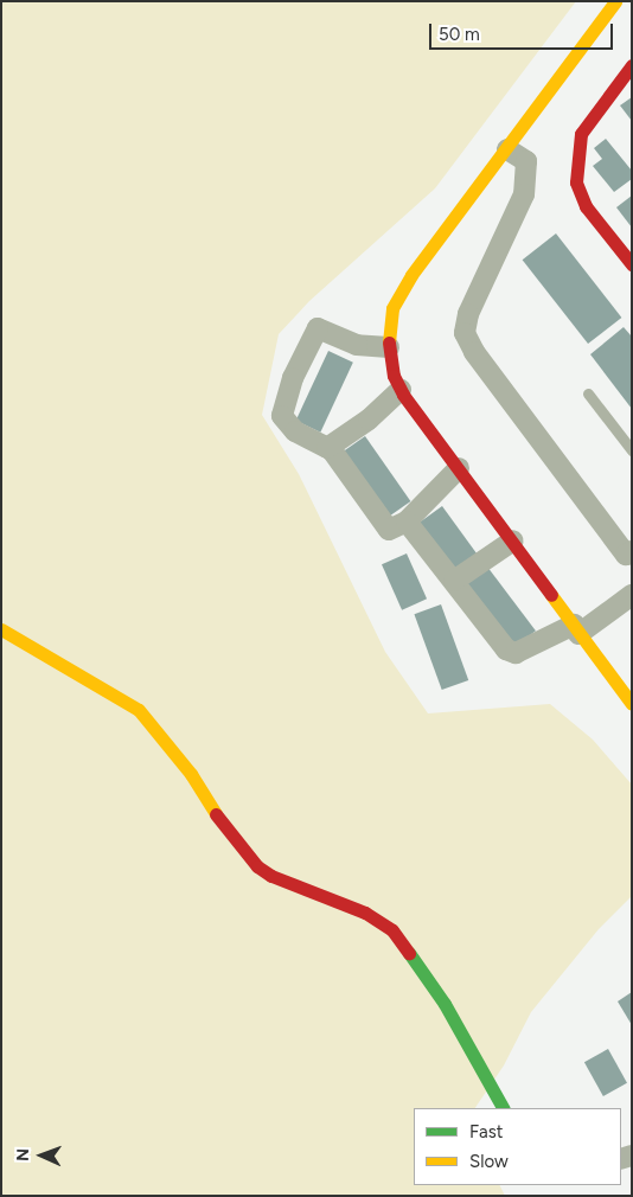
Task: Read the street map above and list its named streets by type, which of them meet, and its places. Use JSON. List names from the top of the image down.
{
  "legend": ["Fast", "Slow"],
  "scale_bar": "50 m",
  "north": "left"
}
